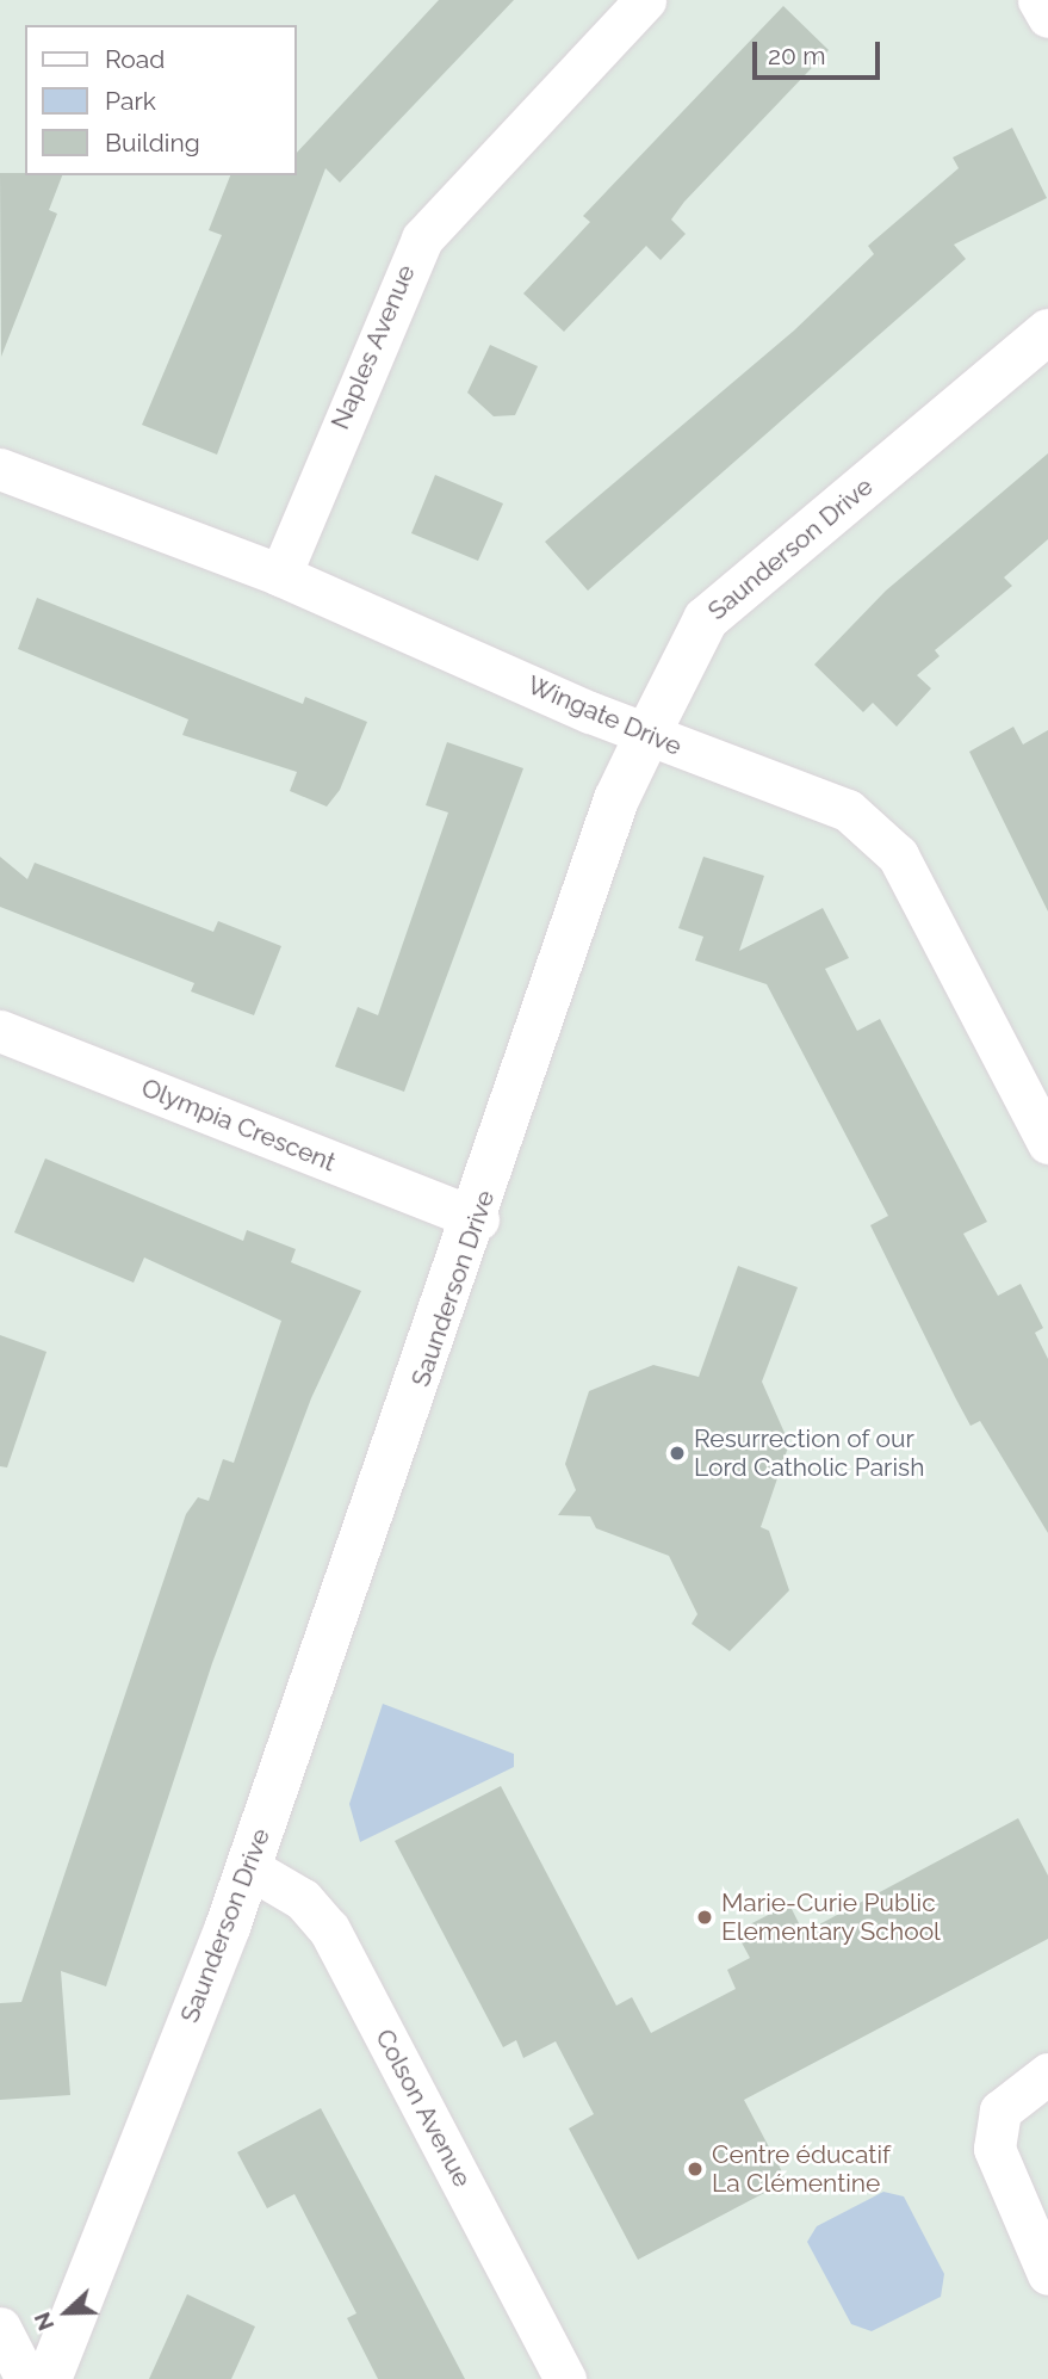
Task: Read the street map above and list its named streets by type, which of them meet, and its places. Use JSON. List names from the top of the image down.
{
  "streets": {
    "street": [
      "Naples Avenue",
      "Saunderson Drive",
      "Wingate Drive",
      "Olympia Crescent",
      "Colson Avenue"
    ]
  },
  "crossings": [
    ["Naples Avenue", "Wingate Drive"],
    ["Saunderson Drive", "Wingate Drive"],
    ["Saunderson Drive", "Olympia Crescent"],
    ["Saunderson Drive", "Colson Avenue"]
  ],
  "places": ["Resurrection of our Lord Catholic Parish", "Marie-Curie Public Elementary School", "Centre éducatif La Clémentine"],
  "legend": ["Road", "Park", "Building"],
  "scale_bar": "20 m",
  "north": "left"
}
